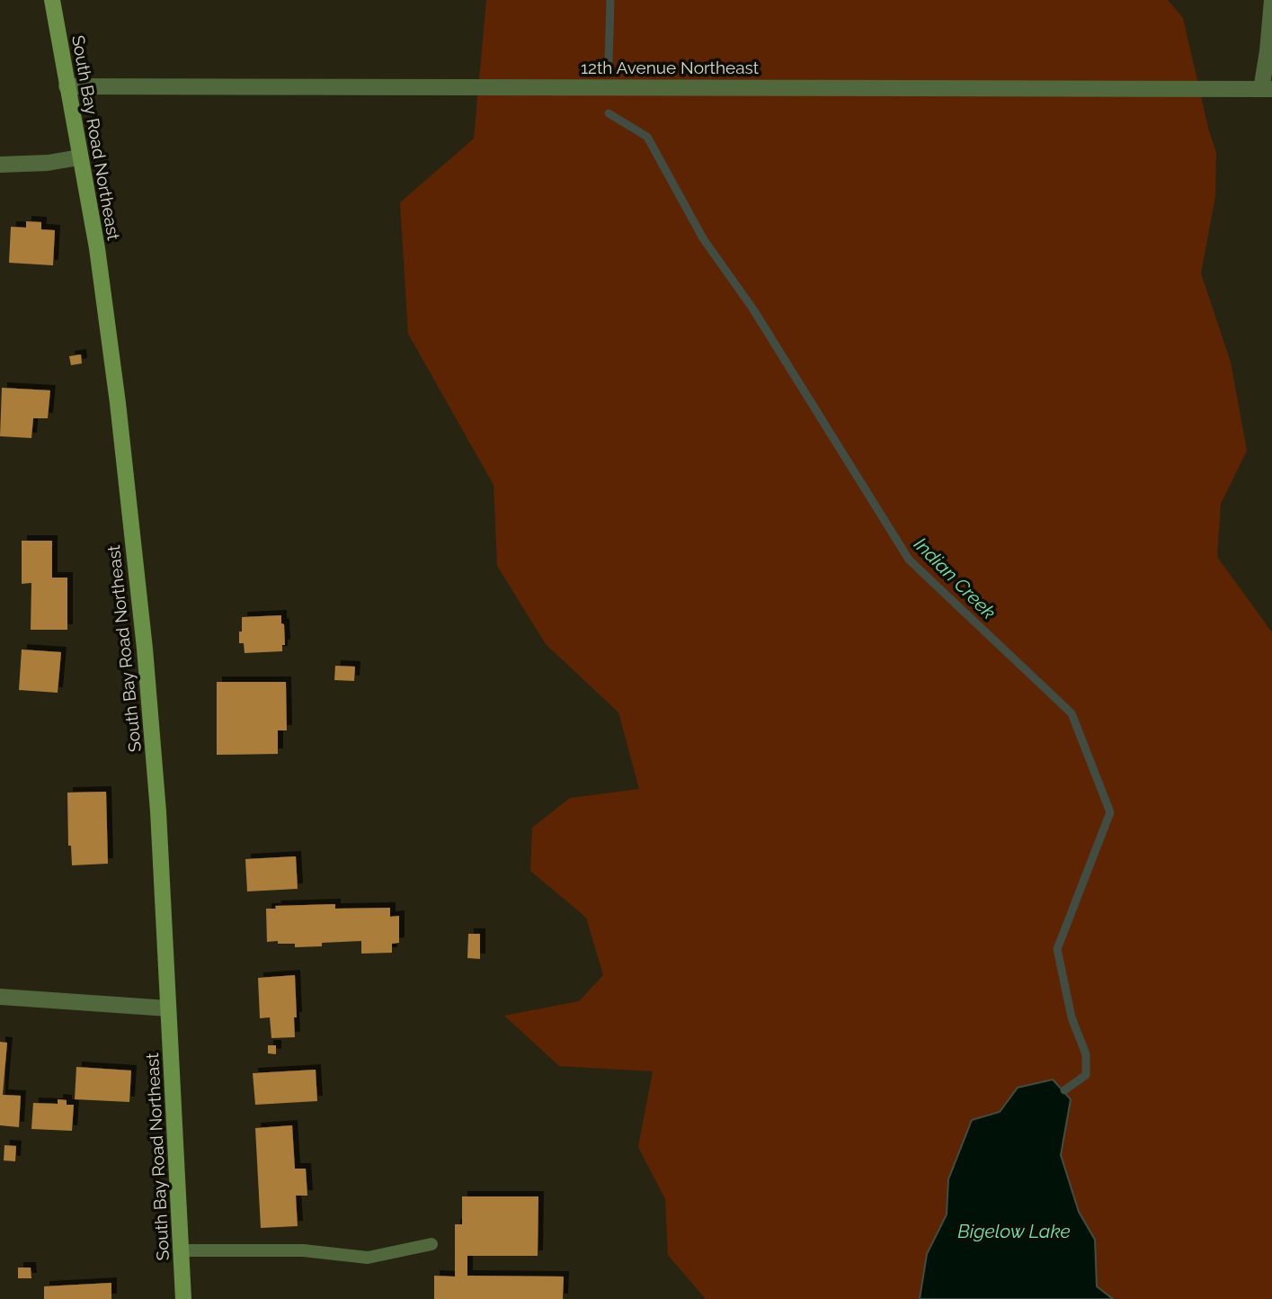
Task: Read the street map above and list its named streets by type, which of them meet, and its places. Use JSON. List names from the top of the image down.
{
  "streets": {
    "street": ["12th Avenue Northeast", "South Bay Road Northeast"]
  },
  "crossings": [
    ["12th Avenue Northeast", "South Bay Road Northeast"]
  ],
  "water": ["Indian Creek", "Bigelow Lake"]
}
